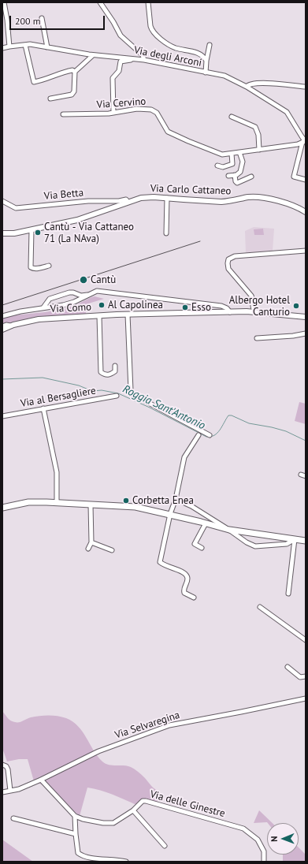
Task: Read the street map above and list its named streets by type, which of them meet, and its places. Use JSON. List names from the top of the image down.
{
  "streets": {
    "street": [
      "Via degli Arconi",
      "Via Cervino",
      "Via Carlo Cattaneo",
      "Via Betta",
      "Via Como",
      "Via al Bersagliere",
      "Via Selvaregina",
      "Via delle Ginestre"
    ]
  },
  "crossings": [
    ["Via degli Arconi", "Via Cervino"],
    ["Via Carlo Cattaneo", "Via Betta"],
    ["Via Selvaregina", "Via delle Ginestre"]
  ],
  "water": ["Roggia Sant'Antonio"],
  "places": [
    "Cantù - Via Cattaneo 71 (La NAva)",
    "Cantù",
    "Al Capolinea",
    "Albergo Hotel Canturio",
    "Esso",
    "Corbetta Enea"
  ],
  "scale_bar": "200 m",
  "north": "left"
}
